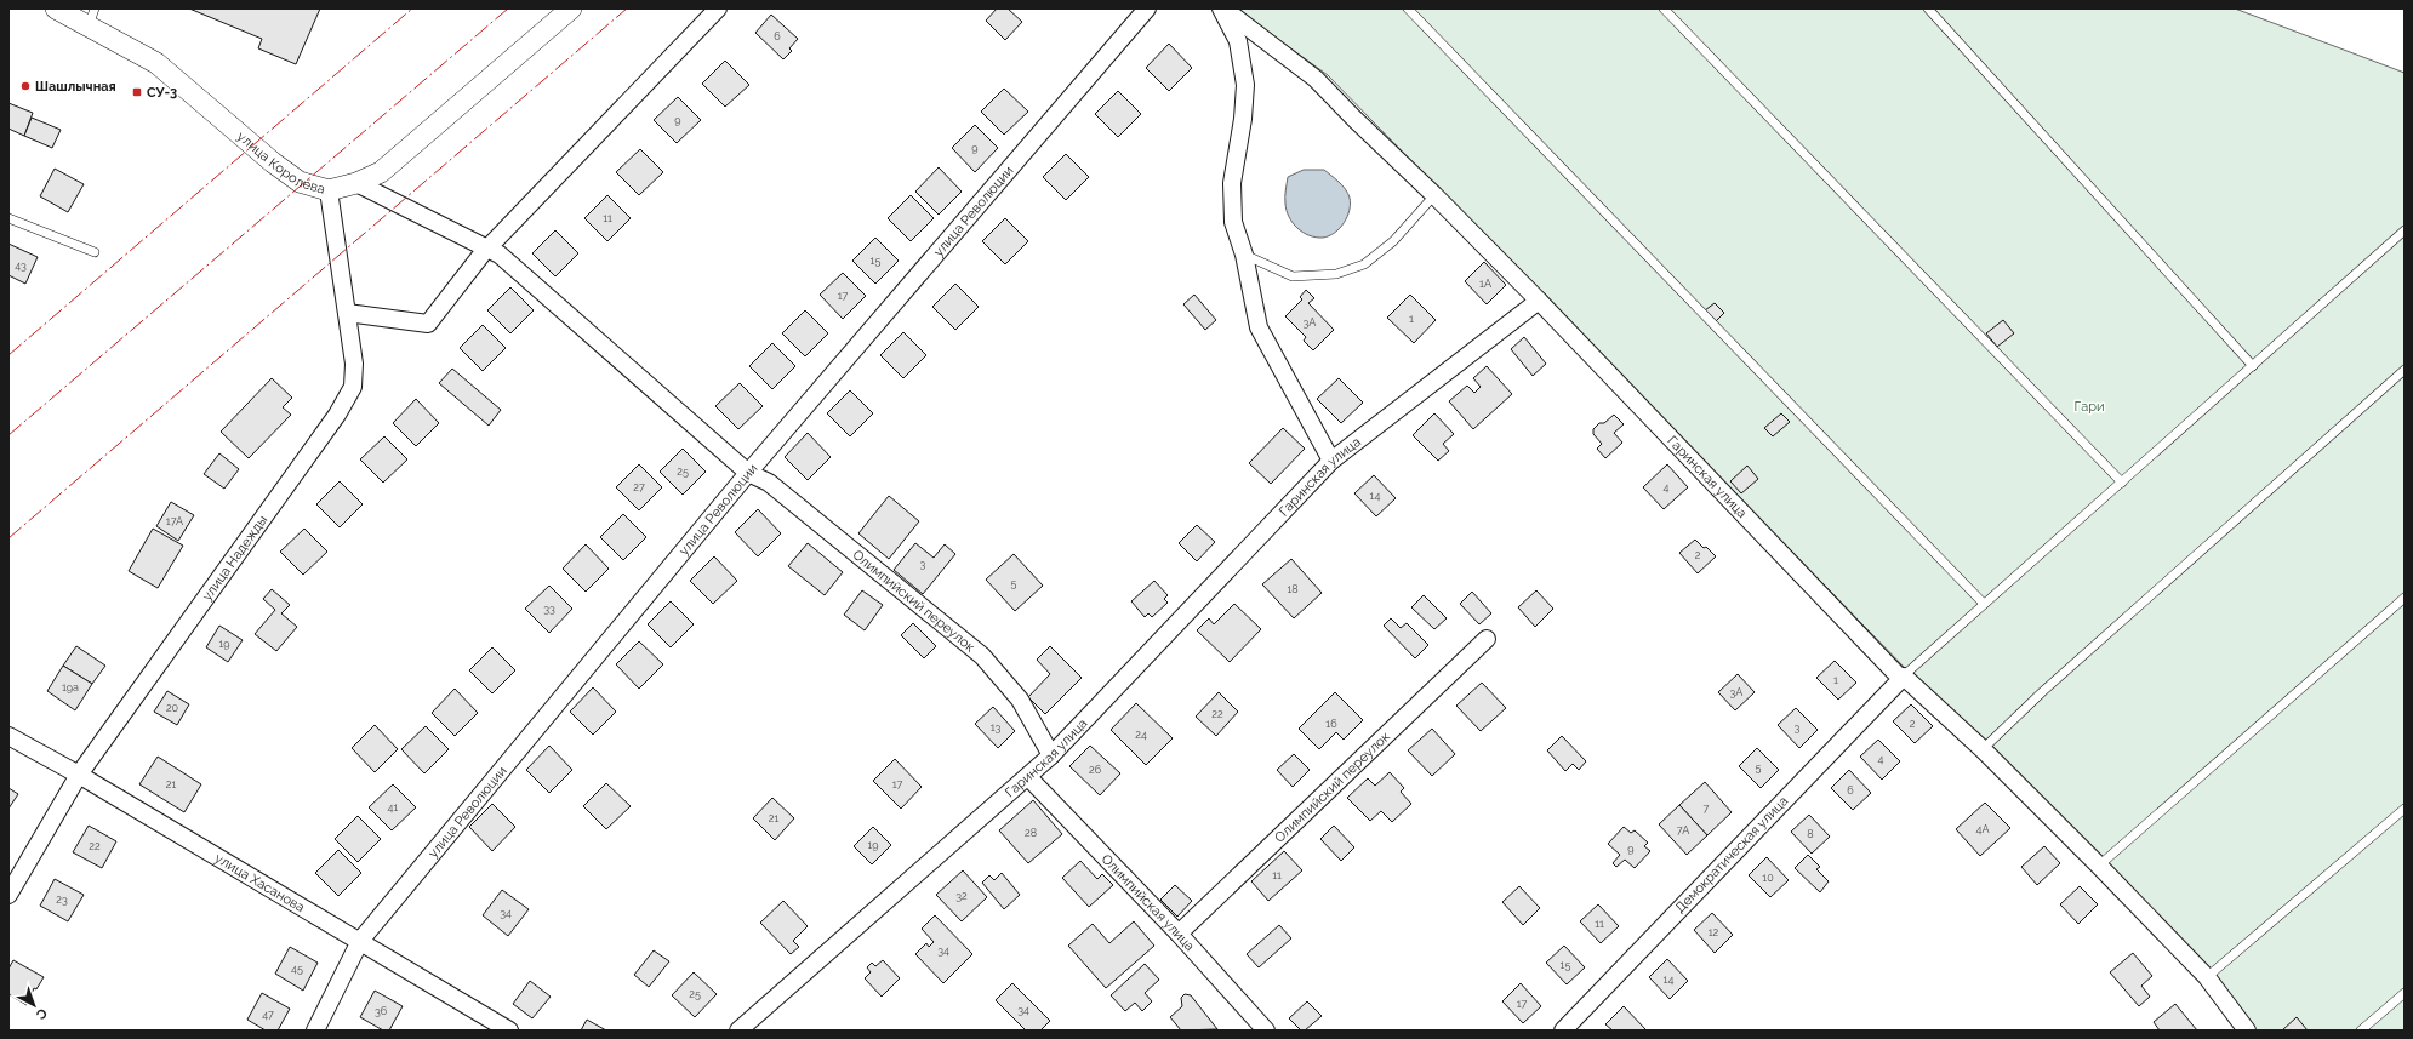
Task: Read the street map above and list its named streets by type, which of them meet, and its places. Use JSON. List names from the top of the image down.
{
  "streets": {
    "street": [
      "улица Королёва",
      "улица Революции",
      "Гаринская улица",
      "улица Надежды",
      "Олимпийский переулок",
      "Демократическая улица",
      "улица Хасанова",
      "Олимпийская улица"
    ]
  },
  "crossings": [
    ["улица Королёва", "улица Надежды"],
    ["улица Королёва", "Олимпийский переулок"],
    ["улица Революции", "Олимпийский переулок"],
    ["улица Революции", "улица Хасанова"],
    ["Гаринская улица", "Олимпийский переулок"],
    ["Гаринская улица", "Демократическая улица"],
    ["Гаринская улица", "Олимпийская улица"],
    ["улица Надежды", "улица Хасанова"],
    ["Олимпийский переулок", "Олимпийская улица"]
  ],
  "parks": ["Гари"],
  "places": {
    "other": ["Шашлычная"],
    "transit": ["СУ-3"]
  },
  "house_numbers": [
    "6",
    "9",
    "9",
    "11",
    "15",
    "43",
    "1А",
    "17",
    "1",
    "3А",
    "25",
    "27",
    "4",
    "14",
    "17А",
    "2",
    "3",
    "5",
    "18",
    "33",
    "19",
    "1",
    "19а",
    "3А",
    "20",
    "22",
    "16",
    "2",
    "13",
    "3",
    "24",
    "4",
    "5",
    "26",
    "21",
    "17",
    "6",
    "41",
    "7",
    "21",
    "4А",
    "7А",
    "28",
    "8",
    "19",
    "22",
    "9",
    "11",
    "10",
    "32",
    "23",
    "34",
    "11",
    "12",
    "34",
    "15",
    "45",
    "14",
    "25",
    "17",
    "34",
    "36",
    "47"
  ],
  "north": "bottom right"
}
